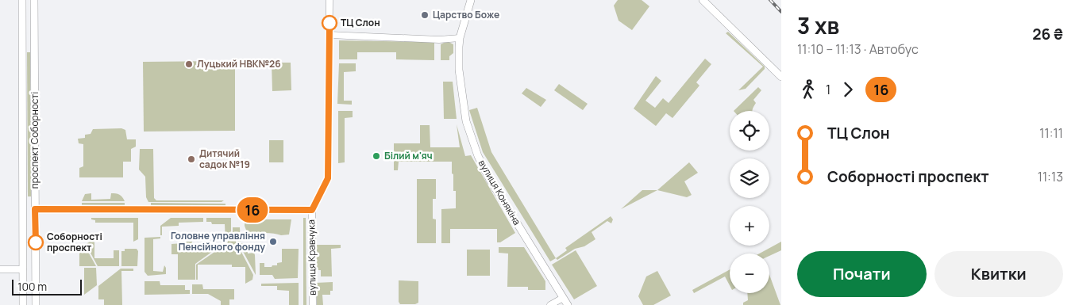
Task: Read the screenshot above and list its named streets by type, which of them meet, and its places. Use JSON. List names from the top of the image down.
{
  "streets": {
    "main road": ["проспект Соборності", "вулиця Конякіна"],
    "street": ["вулиця Кравчука"]
  },
  "places": [
    "Царство Боже",
    "ТЦ Слон",
    "Луцький НВК№26",
    "Білий м'яч",
    "Дитячий садок №19",
    "Головне управління Пенсійного фонду",
    "Соборності проспект"
  ],
  "lines": ["bus line 16"],
  "scale_bar": "100 m",
  "page": {
    "on_map": "16",
    "heading": ["3 хв", "11:10 – 11:13 · Автобус", "26 ₴"],
    "legs": ["1", "16"],
    "map_buttons": ["+", "−"],
    "list": [
      {
        "name": "ТЦ Слон",
        "value": "11:11"
      },
      {
        "name": "Соборності проспект",
        "value": "11:13"
      }
    ],
    "buttons": ["Почати", "Квитки"],
    "scale": "100 m"
  }
}
